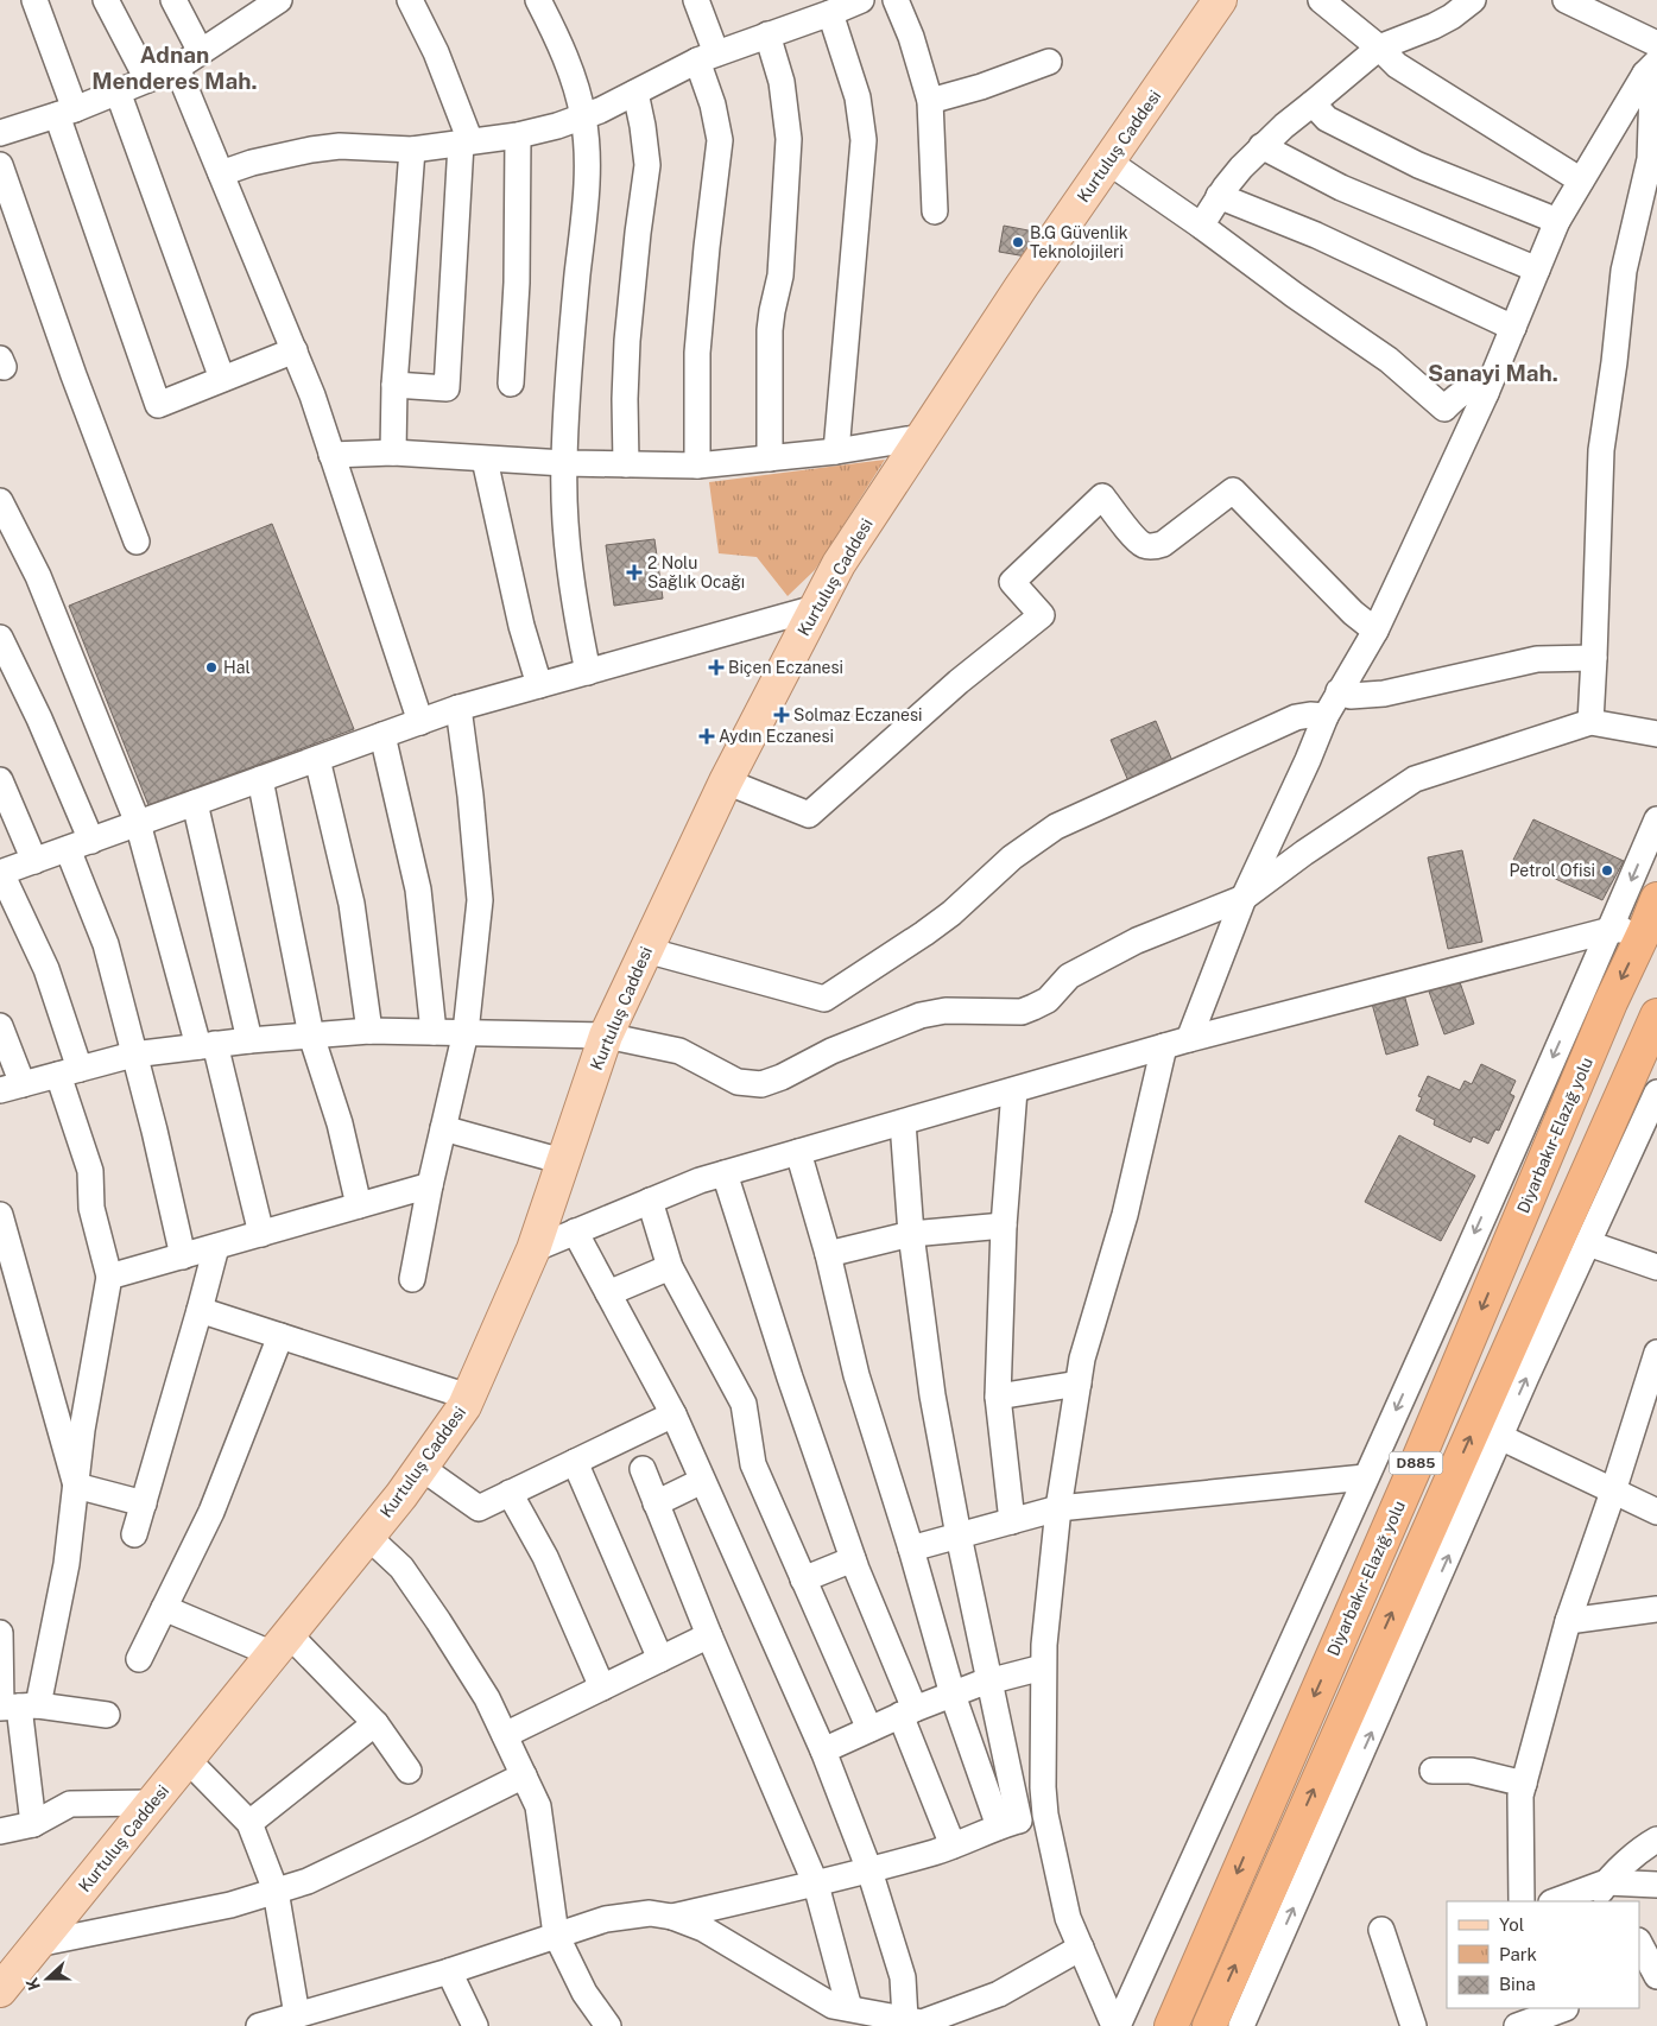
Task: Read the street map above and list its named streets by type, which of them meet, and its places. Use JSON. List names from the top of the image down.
{
  "streets": {
    "highway": ["Diyarbakır-Elazığ yolu", "D885"],
    "main road": ["Kurtuluş Caddesi"]
  },
  "districts": ["Adnan Menderes Mah.", "Sanayi Mah."],
  "places": {
    "other": ["B.G Güvenlik Teknolojileri", "Hal", "Petrol Ofisi"],
    "health": [
      "2 Nolu Sağlık Ocağı",
      "Biçen Eczanesi",
      "Solmaz Eczanesi",
      "Aydın Eczanesi"
    ]
  },
  "legend": ["Yol", "Park", "Bina"],
  "north": "left"
}
